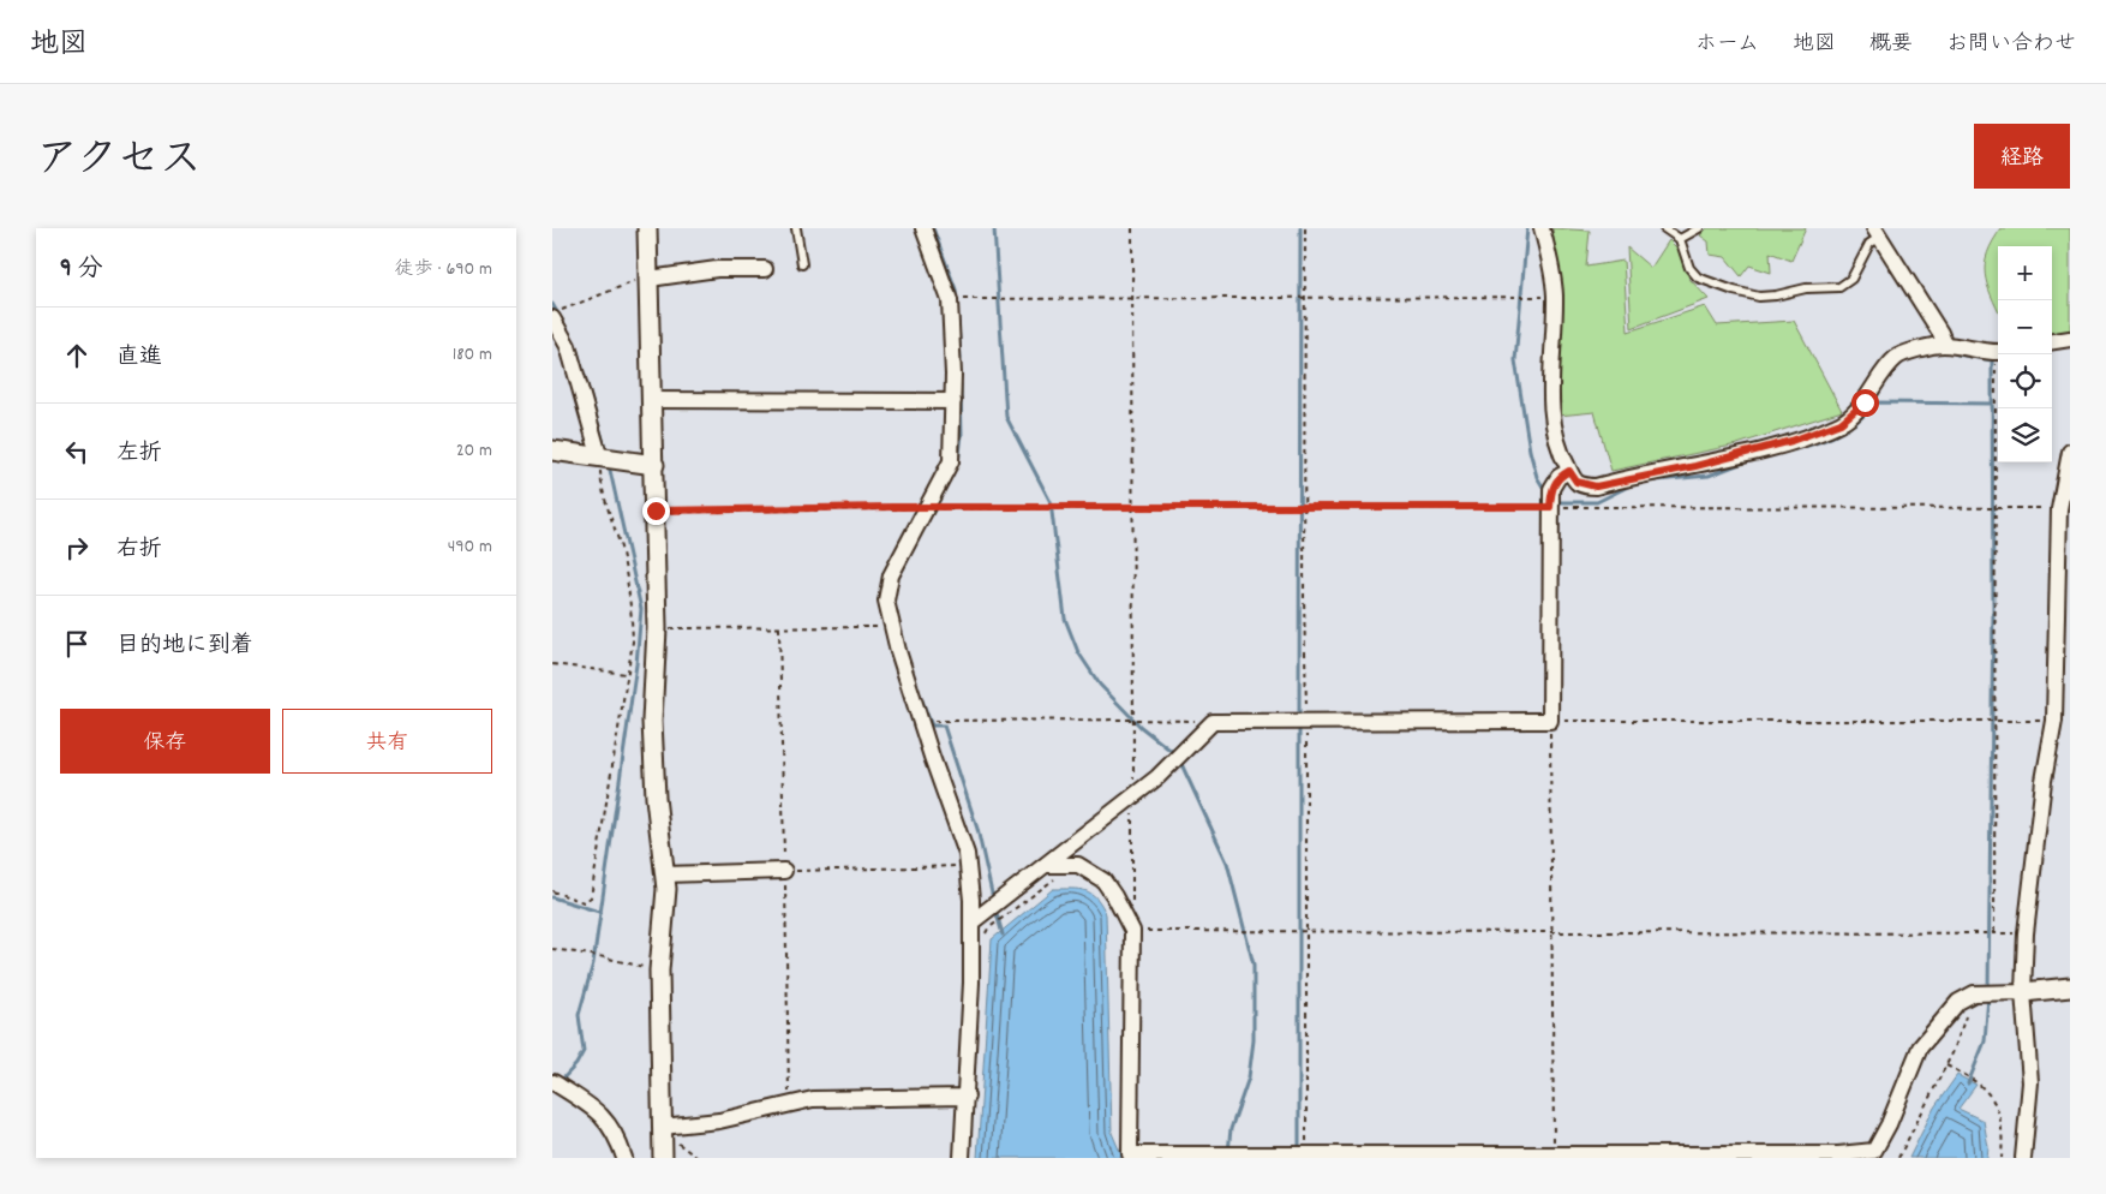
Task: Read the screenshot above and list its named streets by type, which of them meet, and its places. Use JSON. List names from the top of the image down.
{
  "page": {
    "header": "地図",
    "nav": [
      "ホーム",
      "地図",
      "概要",
      "お問い合わせ"
    ],
    "title": "アクセス",
    "buttons": [
      "経路",
      ["保存", "共有"]
    ],
    "heading": ["9 分", "徒歩 · 690 m"],
    "map_buttons": ["+", "−"],
    "list": [
      ["直進", "180 m"],
      ["左折", "20 m"],
      ["右折", "490 m"],
      "目的地に到着"
    ]
  }
}
